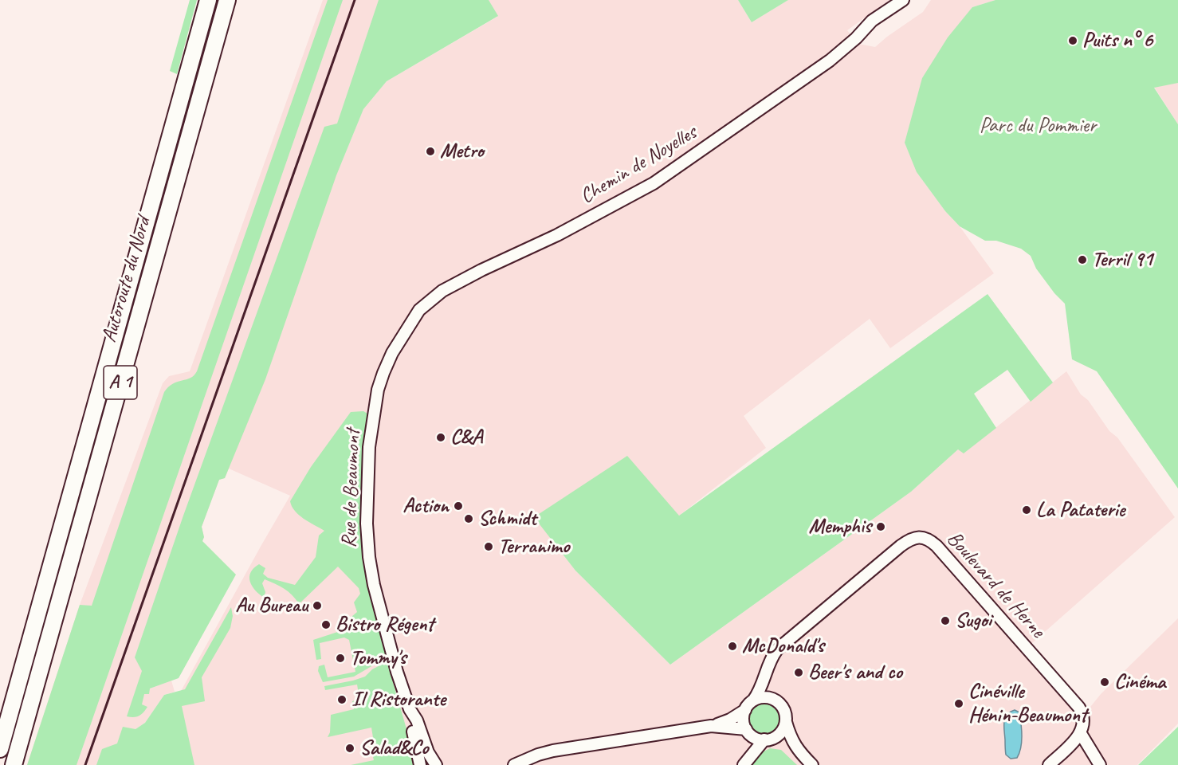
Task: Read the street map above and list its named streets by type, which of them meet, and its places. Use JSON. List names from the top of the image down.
{
  "streets": {
    "highway": ["Autoroute du Nord", "A 1"],
    "street": ["Chemin de Noyelles", "Rue de Beaumont", "Boulevard de Herne"]
  },
  "crossings": [
    ["Chemin de Noyelles", "Rue de Beaumont"]
  ],
  "parks": ["Parc du Pommier"],
  "places": [
    "Puits n° 6",
    "Metro",
    "Terril 91",
    "C&A",
    "Action",
    "La Pataterie",
    "Schmidt",
    "Memphis",
    "Terranimo",
    "Au Bureau",
    "Sugoi",
    "Bistro Régent",
    "McDonald's",
    "Tommy's",
    "Beer's and co",
    "Cinéma",
    "Il Ristorante",
    "Cinéville Hénin-Beaumont",
    "Salad&Co"
  ]
}
